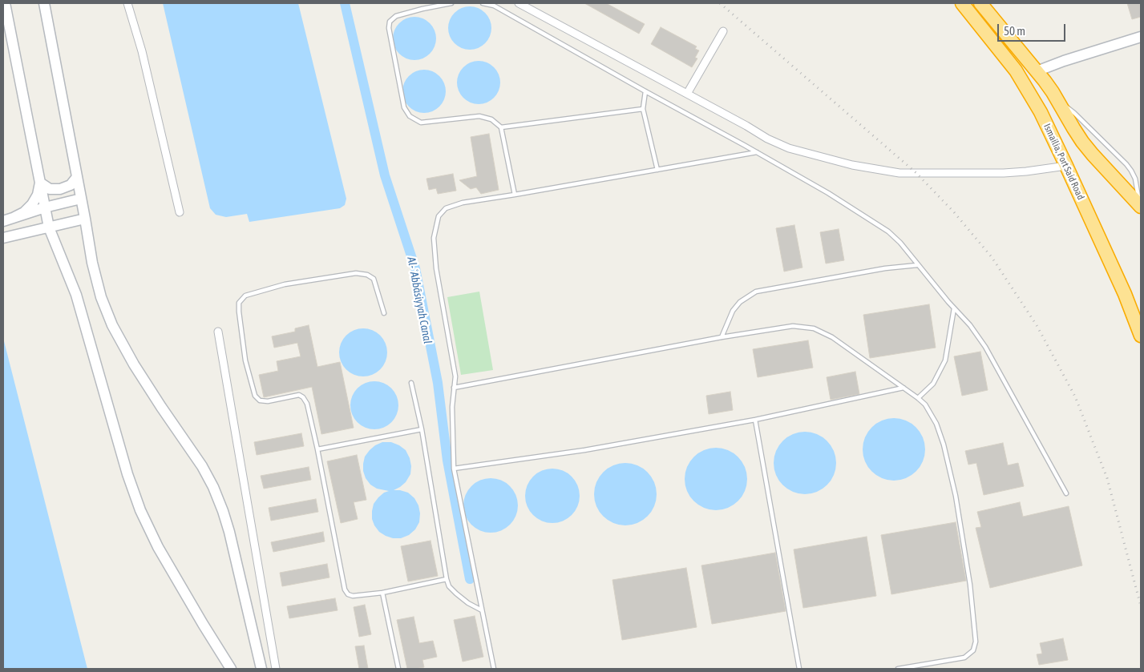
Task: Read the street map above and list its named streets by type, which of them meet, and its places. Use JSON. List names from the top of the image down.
{
  "streets": {
    "highway": ["Ismailia, Port Said Road"]
  },
  "water": ["Al-ʿAbbāsiyyah Canal"],
  "scale_bar": "50 m"
}
